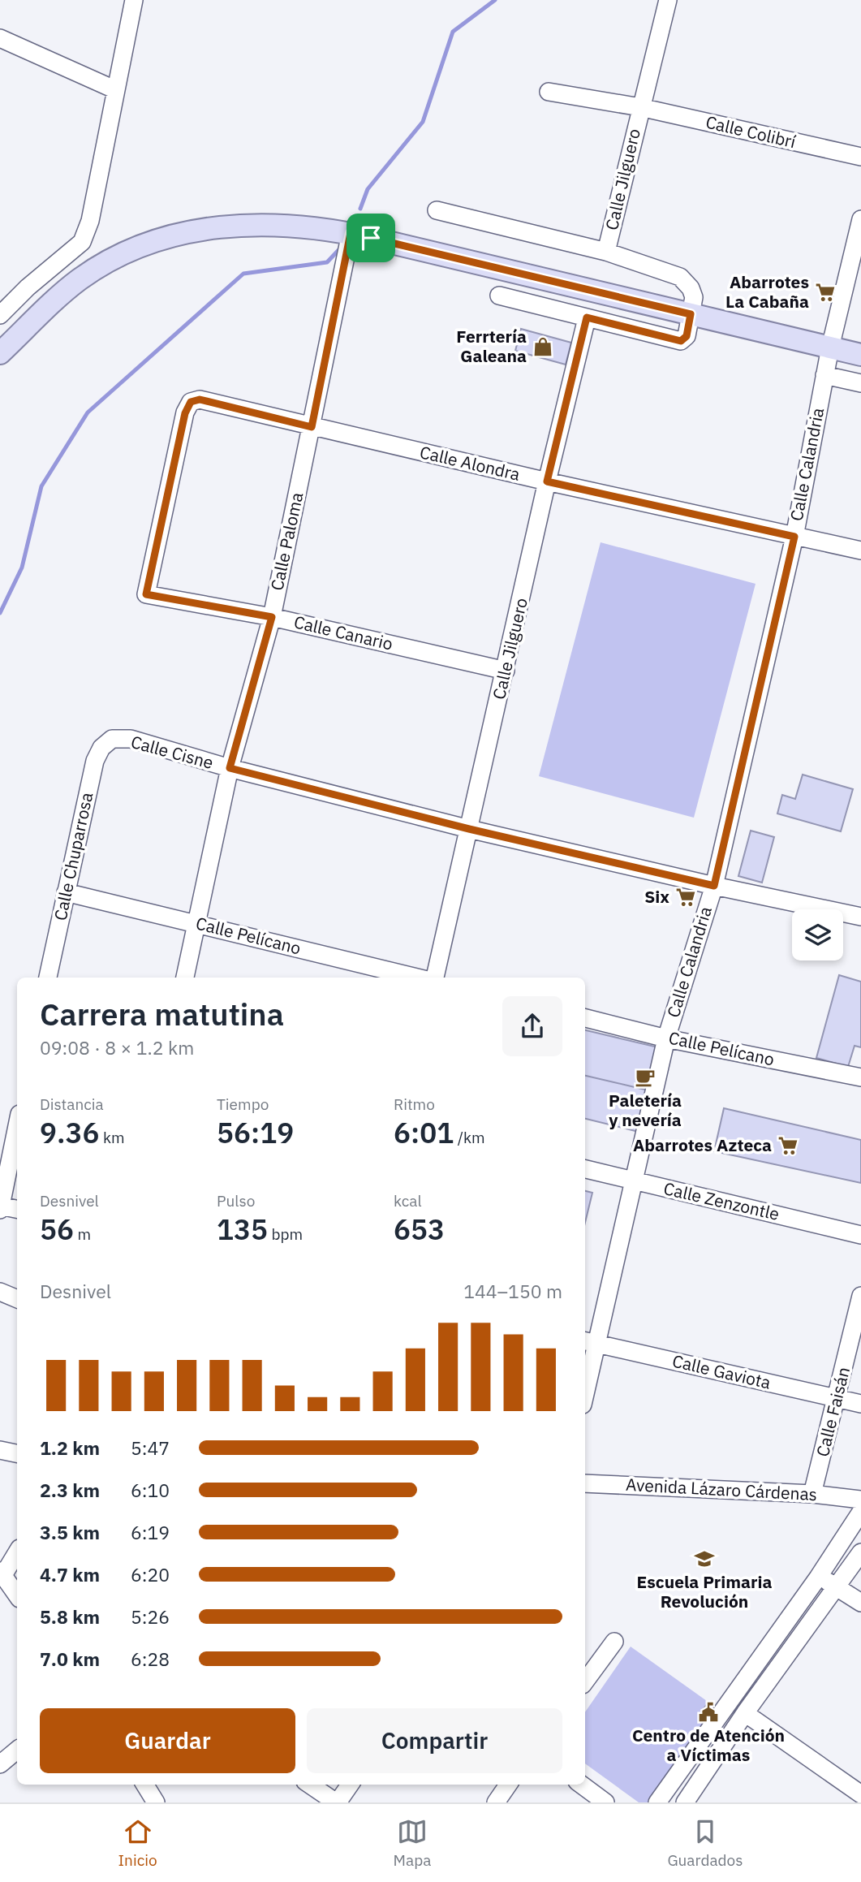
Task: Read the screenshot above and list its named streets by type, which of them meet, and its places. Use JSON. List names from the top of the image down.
{
  "streets": {
    "street": [
      "Calle Colibrí",
      "Calle Jilguero",
      "Calle Alondra",
      "Calle Calandria",
      "Calle Paloma",
      "Calle Canario",
      "Calle Cisne",
      "Calle Chuparrosa",
      "Calle Pelícano",
      "Calle Zenzontle",
      "Calle Gaviota",
      "Calle Faisán",
      "Avenida Lázaro Cárdenas"
    ]
  },
  "crossings": [
    ["Calle Colibrí", "Calle Jilguero"],
    ["Calle Jilguero", "Calle Alondra"],
    ["Calle Jilguero", "Calle Canario"],
    ["Calle Jilguero", "Calle Cisne"],
    ["Calle Alondra", "Calle Calandria"],
    ["Calle Alondra", "Calle Paloma"],
    ["Calle Alondra", "Calle Canario"],
    ["Calle Calandria", "Calle Cisne"],
    ["Calle Calandria", "Calle Pelícano"],
    ["Calle Calandria", "Calle Zenzontle"],
    ["Calle Calandria", "Calle Gaviota"],
    ["Calle Paloma", "Calle Canario"],
    ["Calle Paloma", "Calle Cisne"],
    ["Calle Paloma", "Calle Pelícano"],
    ["Calle Cisne", "Calle Chuparrosa"],
    ["Calle Chuparrosa", "Calle Pelícano"],
    ["Calle Gaviota", "Calle Faisán"],
    ["Calle Faisán", "Avenida Lázaro Cárdenas"]
  ],
  "places": {
    "supermarket": ["Abarrotes La Cabaña", "Six", "Abarrotes Azteca"],
    "shop": ["Ferrtería Galeana"],
    "cafe": ["Paletería y nevería"],
    "school or university": ["Escuela Primaria Revolución"],
    "public building": ["Centro de Atención a Víctimas"]
  },
  "page": {
    "heading": ["Carrera matutina", "09:08 · 8 × 1.2 km"],
    "stats": [
      ["Distancia", "9.36 km"],
      ["Tiempo", "56:19"],
      ["Ritmo", "6:01 /km"],
      ["Desnivel", "56 m"],
      ["Pulso", "135 bpm"],
      ["kcal", "653"]
    ],
    "chart": ["Desnivel", "144–150 m"],
    "list": [
      {
        "name": "1.2 km",
        "note": "5:47"
      },
      {
        "name": "2.3 km",
        "note": "6:10"
      },
      {
        "name": "3.5 km",
        "note": "6:19"
      },
      {
        "name": "4.7 km",
        "note": "6:20"
      },
      {
        "name": "5.8 km",
        "note": "5:26"
      },
      {
        "name": "7.0 km",
        "note": "6:28"
      }
    ],
    "buttons": ["Guardar", "Compartir"],
    "tabs": ["Inicio", "Mapa", "Guardados"]
  }
}
